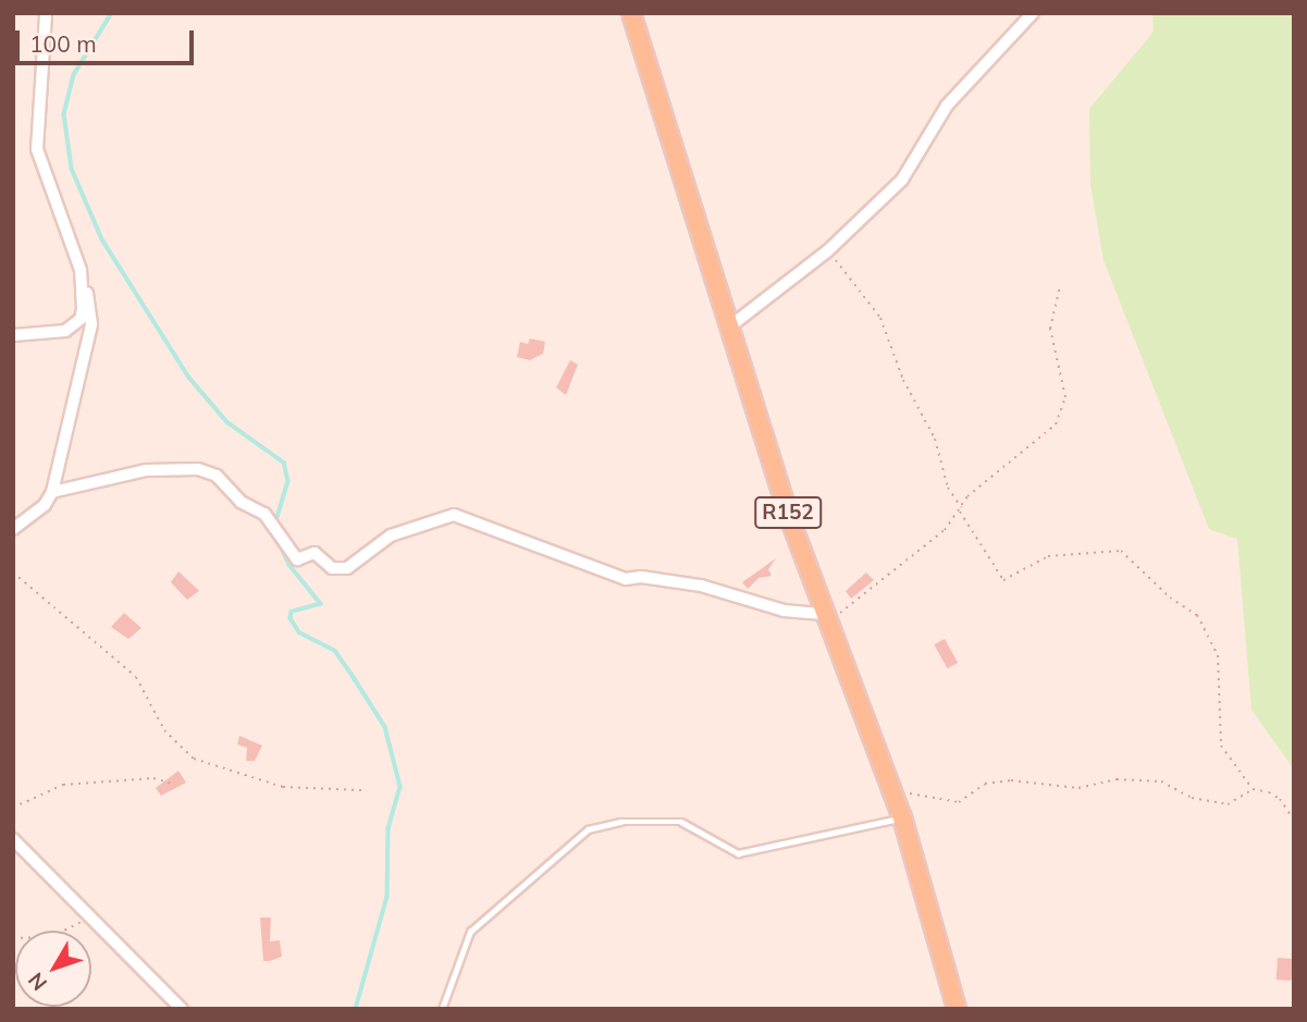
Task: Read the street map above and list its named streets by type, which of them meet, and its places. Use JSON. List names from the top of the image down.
{
  "streets": {
    "main road": ["R152"]
  },
  "scale_bar": "100 m",
  "north": "bottom left"
}
